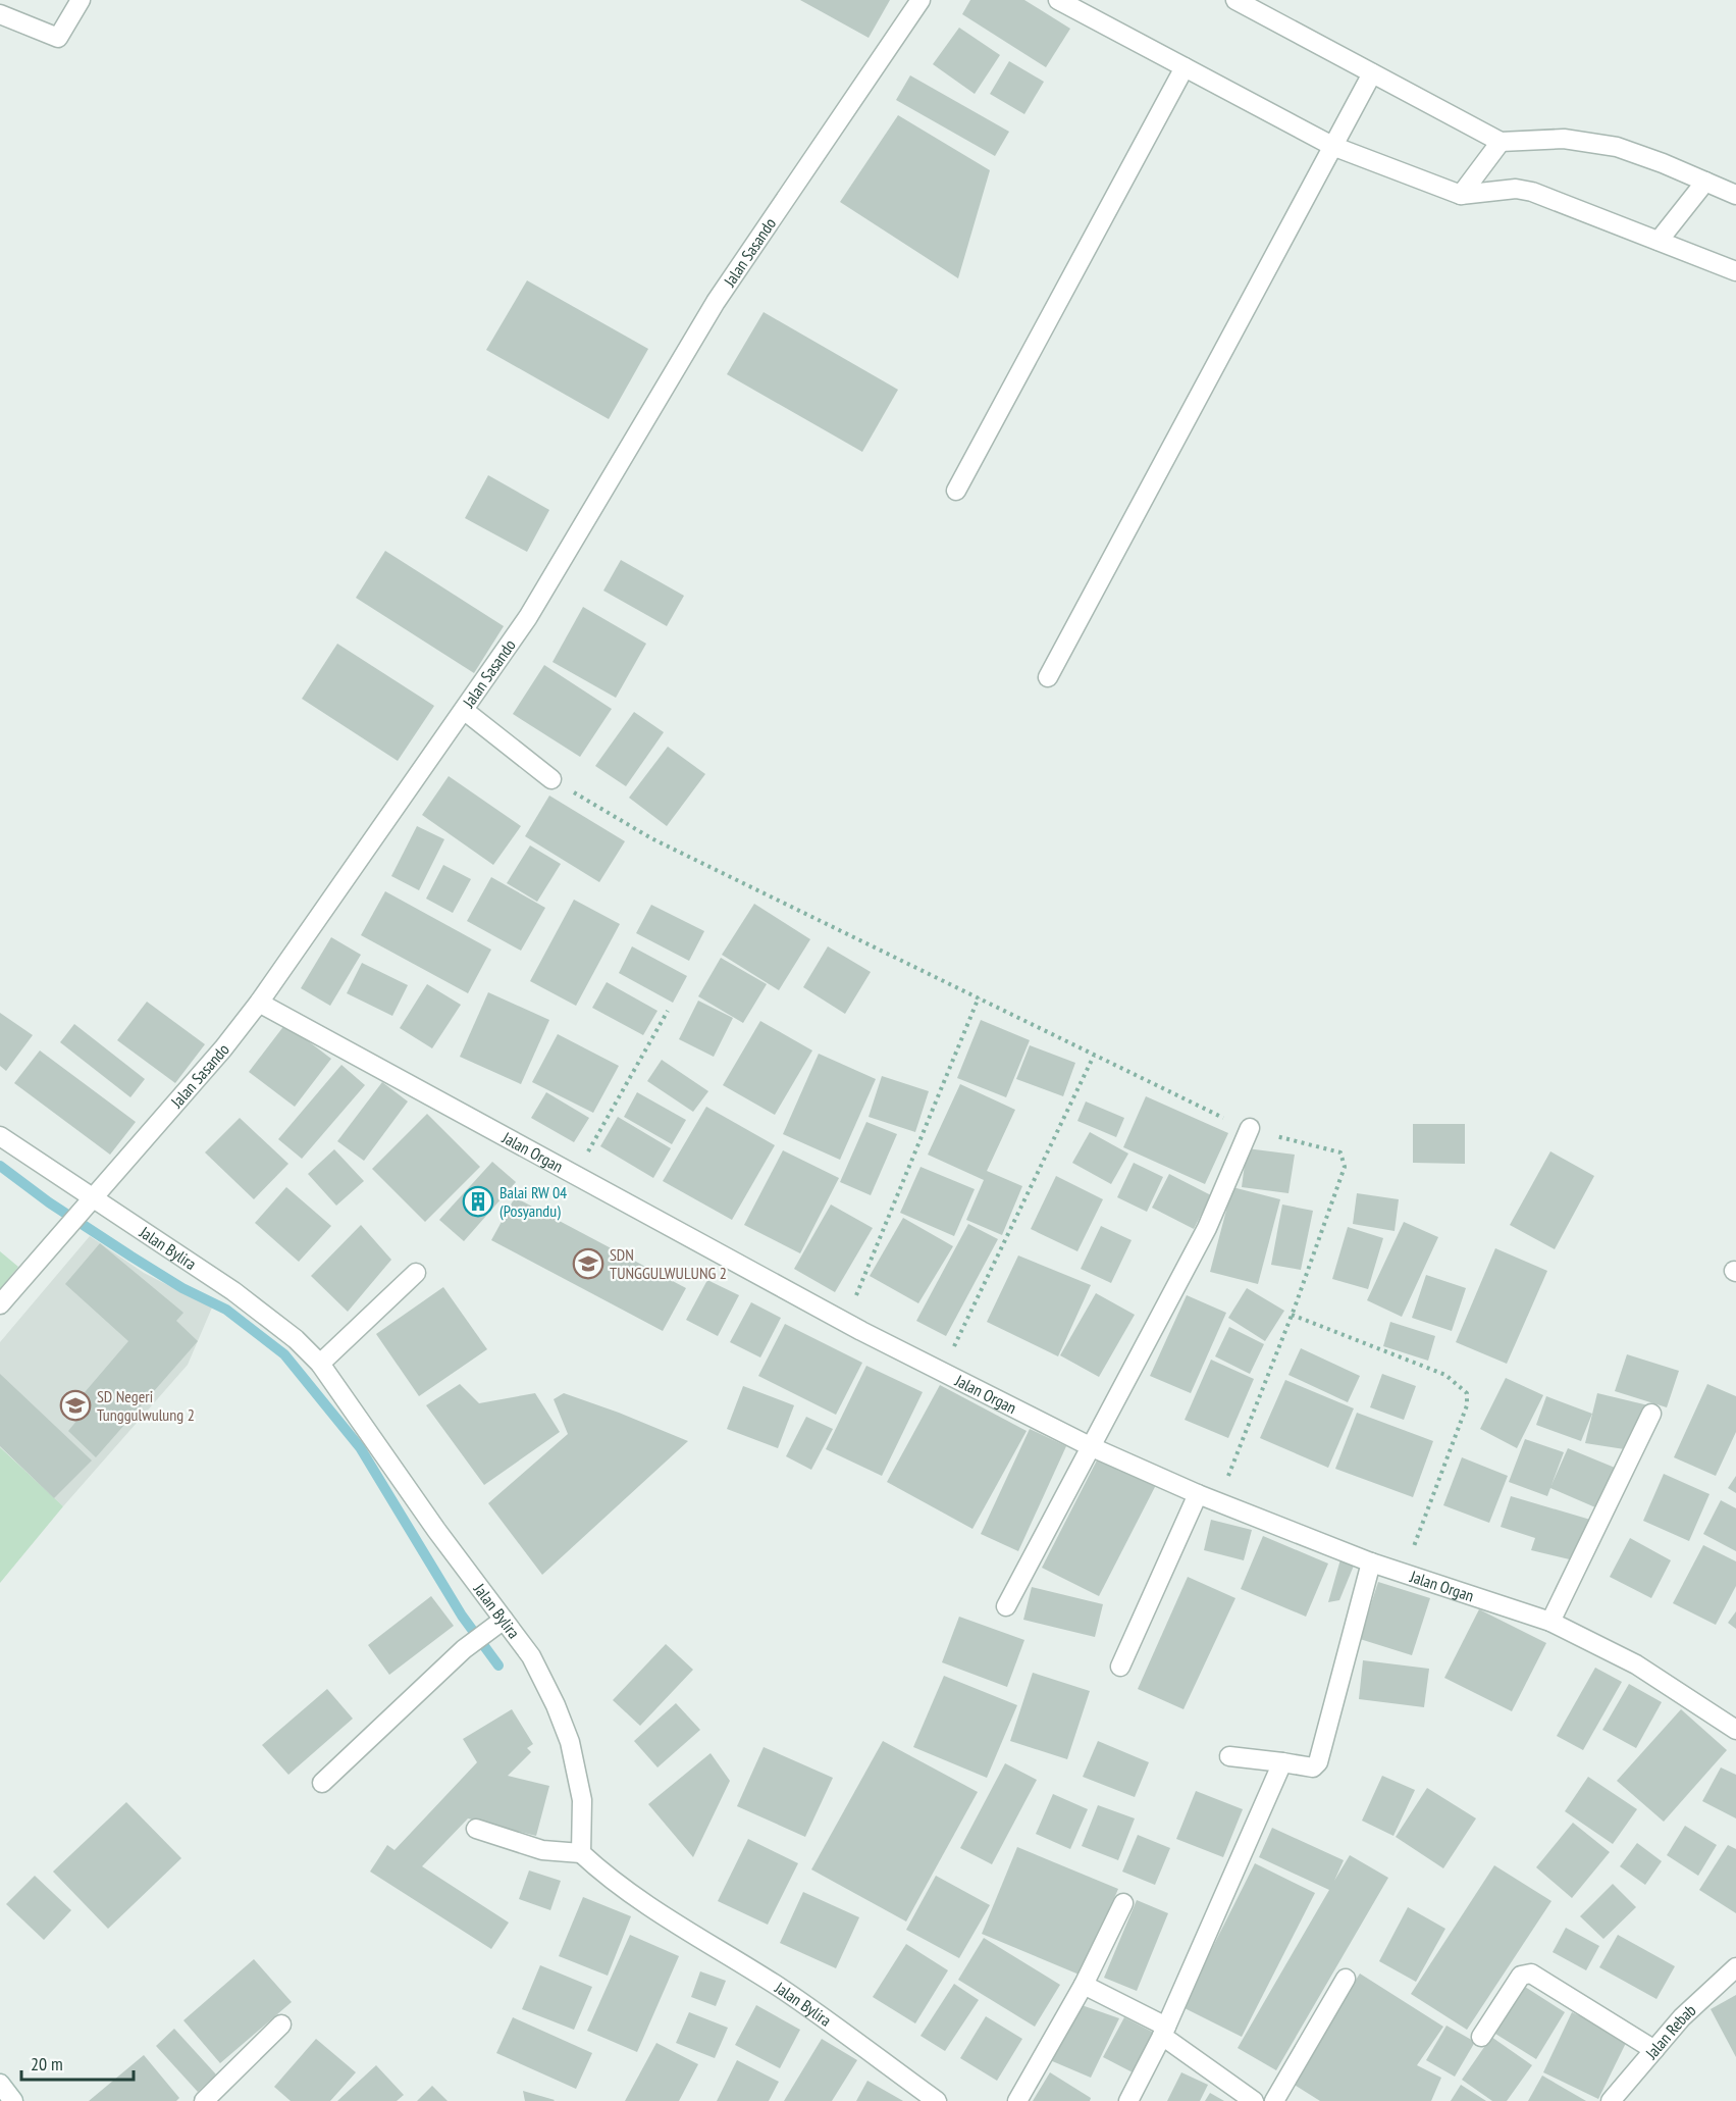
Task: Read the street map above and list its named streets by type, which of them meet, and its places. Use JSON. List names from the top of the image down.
{
  "streets": {
    "street": [
      "Jalan Sasando",
      "Jalan Organ",
      "Jalan Bylira",
      "Jalan Rebab"
    ]
  },
  "crossings": [
    ["Jalan Sasando", "Jalan Organ"],
    ["Jalan Sasando", "Jalan Bylira"]
  ],
  "places": {
    "building": ["Balai RW 04 (Posyandu)"],
    "school or university": ["SDN TUNGGULWULUNG 2", "SD Negeri Tunggulwulung 2"]
  },
  "scale_bar": "20 m"
}
